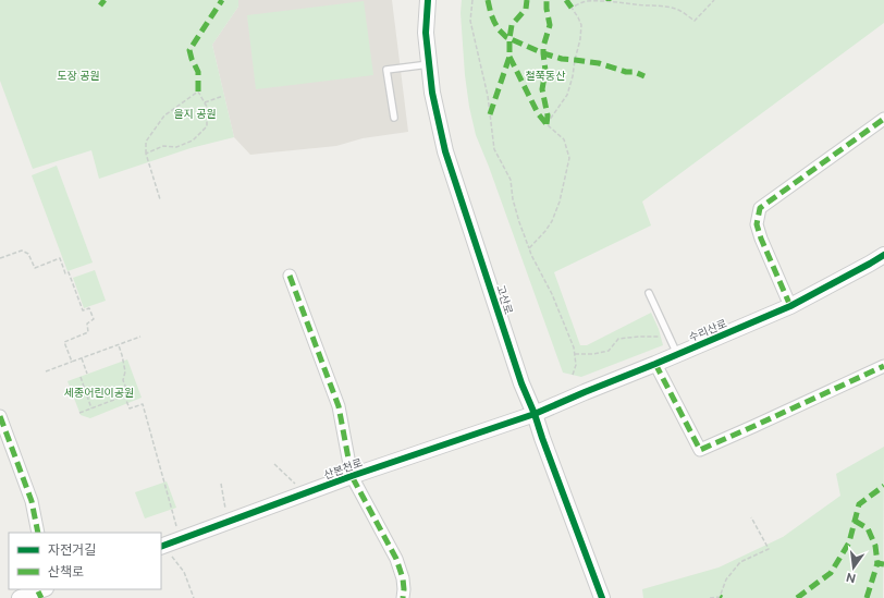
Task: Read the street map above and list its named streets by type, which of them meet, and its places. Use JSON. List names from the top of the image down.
{
  "streets": {
    "street": ["고산로", "수리산로", "산본천로"]
  },
  "crossings": [
    ["고산로", "수리산로"],
    ["고산로", "산본천로"],
    ["수리산로", "산본천로"]
  ],
  "parks": [
    "도장 공원",
    "철쭉동산",
    "을지 공원",
    "세종어린이공원"
  ],
  "legend": ["자전거길", "산책로"],
  "north": "bottom"
}
